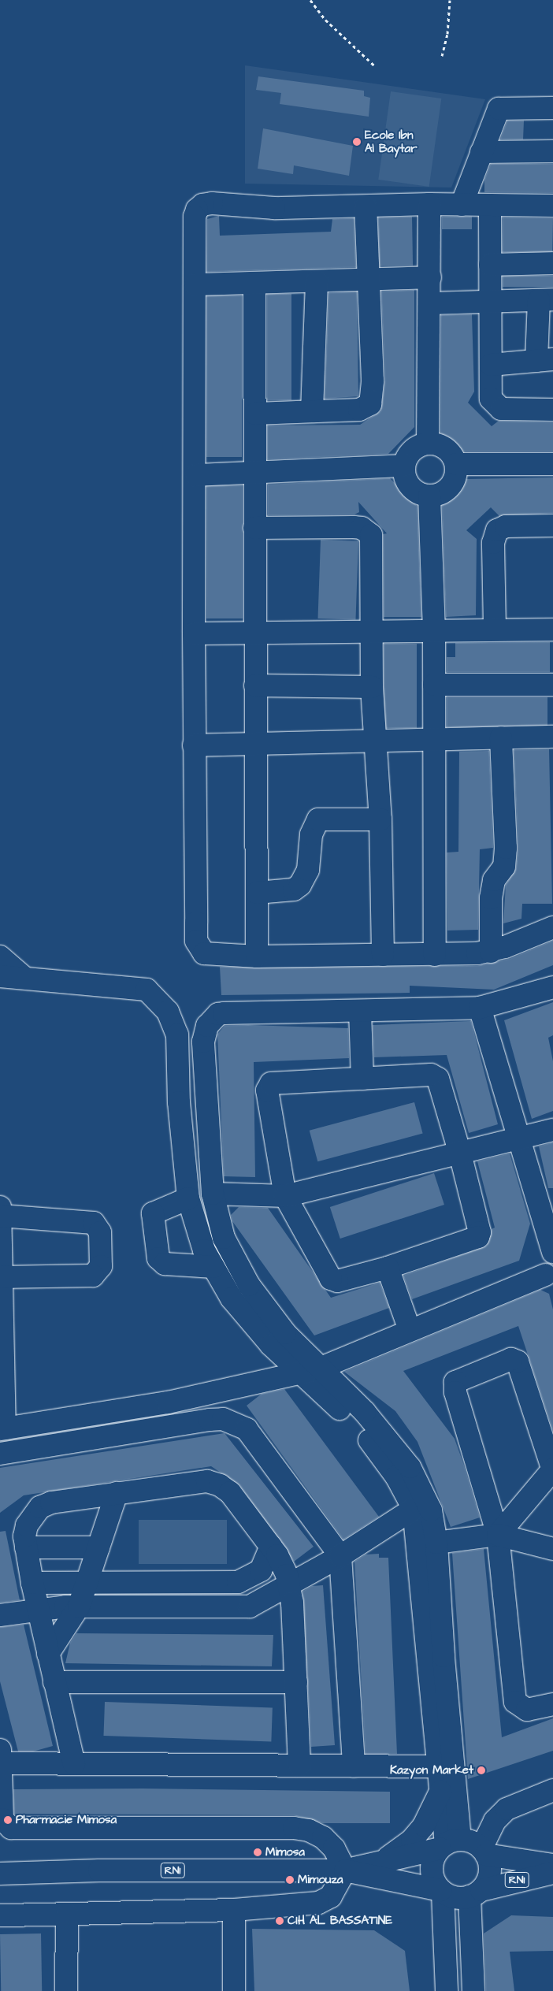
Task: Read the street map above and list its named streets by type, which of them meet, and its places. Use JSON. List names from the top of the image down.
{
  "streets": {
    "street": ["RN1"]
  },
  "places": [
    "Ecole Ibn Al Baytar",
    "Kazyon Market",
    "Pharmacie Mimosa",
    "Mimosa",
    "Mimouza",
    "CIH AL BASSATINE"
  ]
}
